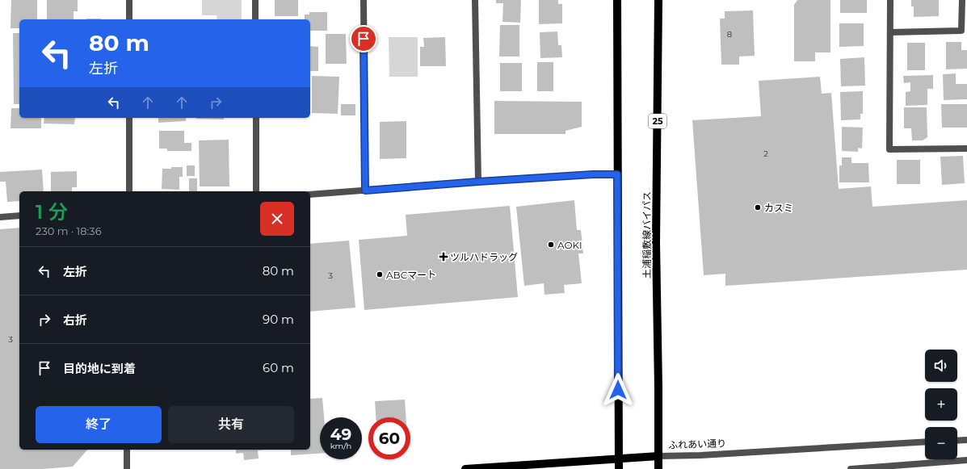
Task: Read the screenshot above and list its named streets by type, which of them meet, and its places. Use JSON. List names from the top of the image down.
{
  "streets": {
    "main road": ["25", "土浦稲敷線バイパス", "ふれあい通り"]
  },
  "crossings": [
    ["土浦稲敷線バイパス", "ふれあい通り"]
  ],
  "places": {
    "other": ["カスミ", "AOKI", "ABCマート"],
    "health": ["ツルハドラッグ"]
  },
  "house_numbers": [
    "8",
    "2",
    "3",
    "3"
  ],
  "page": {
    "turn": ["80 m", "左折"],
    "heading": ["1 分", "230 m · 18:36"],
    "list": [
      {
        "name": "左折",
        "value": "80 m"
      },
      {
        "name": "右折",
        "value": "90 m"
      },
      {
        "name": "目的地に到着",
        "value": "60 m"
      }
    ],
    "map_buttons": ["+", "−"],
    "buttons": ["終了", "共有"],
    "speed": "49 km/h",
    "limit": "60"
  }
}
